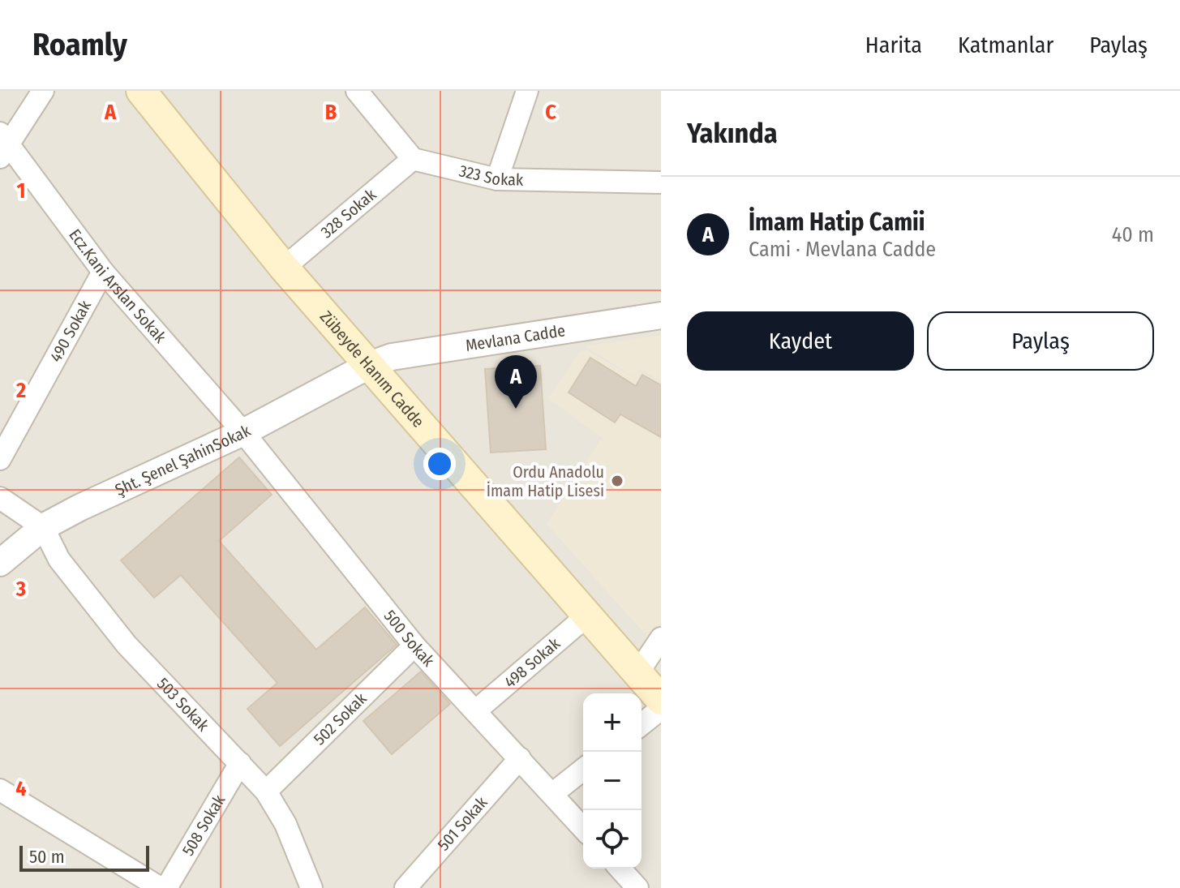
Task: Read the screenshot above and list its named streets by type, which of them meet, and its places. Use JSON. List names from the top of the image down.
{
  "streets": {
    "main road": ["Zübeyde Hanım Cadde"],
    "street": [
      "323 Sokak",
      "328 Sokak",
      "Ecz.Kani Arslan Sokak",
      "490 Sokak",
      "Mevlana Cadde",
      "Şht. Şenel ŞahinSokak",
      "500 Sokak",
      "498 Sokak",
      "503 Sokak",
      "502 Sokak",
      "501 Sokak",
      "508 Sokak"
    ]
  },
  "crossings": [
    ["323 Sokak", "328 Sokak"],
    ["328 Sokak", "Zübeyde Hanım Cadde"],
    ["Ecz.Kani Arslan Sokak", "490 Sokak"],
    ["Ecz.Kani Arslan Sokak", "Şht. Şenel ŞahinSokak"],
    ["Ecz.Kani Arslan Sokak", "500 Sokak"],
    ["Mevlana Cadde", "Zübeyde Hanım Cadde"],
    ["Mevlana Cadde", "Şht. Şenel ŞahinSokak"],
    ["Zübeyde Hanım Cadde", "Şht. Şenel ŞahinSokak"],
    ["Zübeyde Hanım Cadde", "498 Sokak"],
    ["Şht. Şenel ŞahinSokak", "500 Sokak"],
    ["Şht. Şenel ŞahinSokak", "503 Sokak"],
    ["500 Sokak", "498 Sokak"],
    ["500 Sokak", "502 Sokak"],
    ["500 Sokak", "501 Sokak"],
    ["503 Sokak", "502 Sokak"],
    ["503 Sokak", "508 Sokak"]
  ],
  "places": ["Ordu Anadolu İmam Hatip Lisesi"],
  "scale_bar": "50 m",
  "page": {
    "header": "Roamly",
    "nav": ["Harita", "Katmanlar", "Paylaş"],
    "heading": "Yakında",
    "list": [
      {
        "mark": "A",
        "name": "İmam Hatip Camii",
        "note": "Cami · Mevlana Cadde",
        "value": "40 m"
      }
    ],
    "buttons": ["Kaydet", "Paylaş"],
    "pins": "A",
    "map_buttons": ["+", "−"],
    "scale": "50 m"
  },
  "grid": {
    "columns": ["A", "B", "C"],
    "rows": [
      "1",
      "2",
      "3",
      "4"
    ]
  }
}
